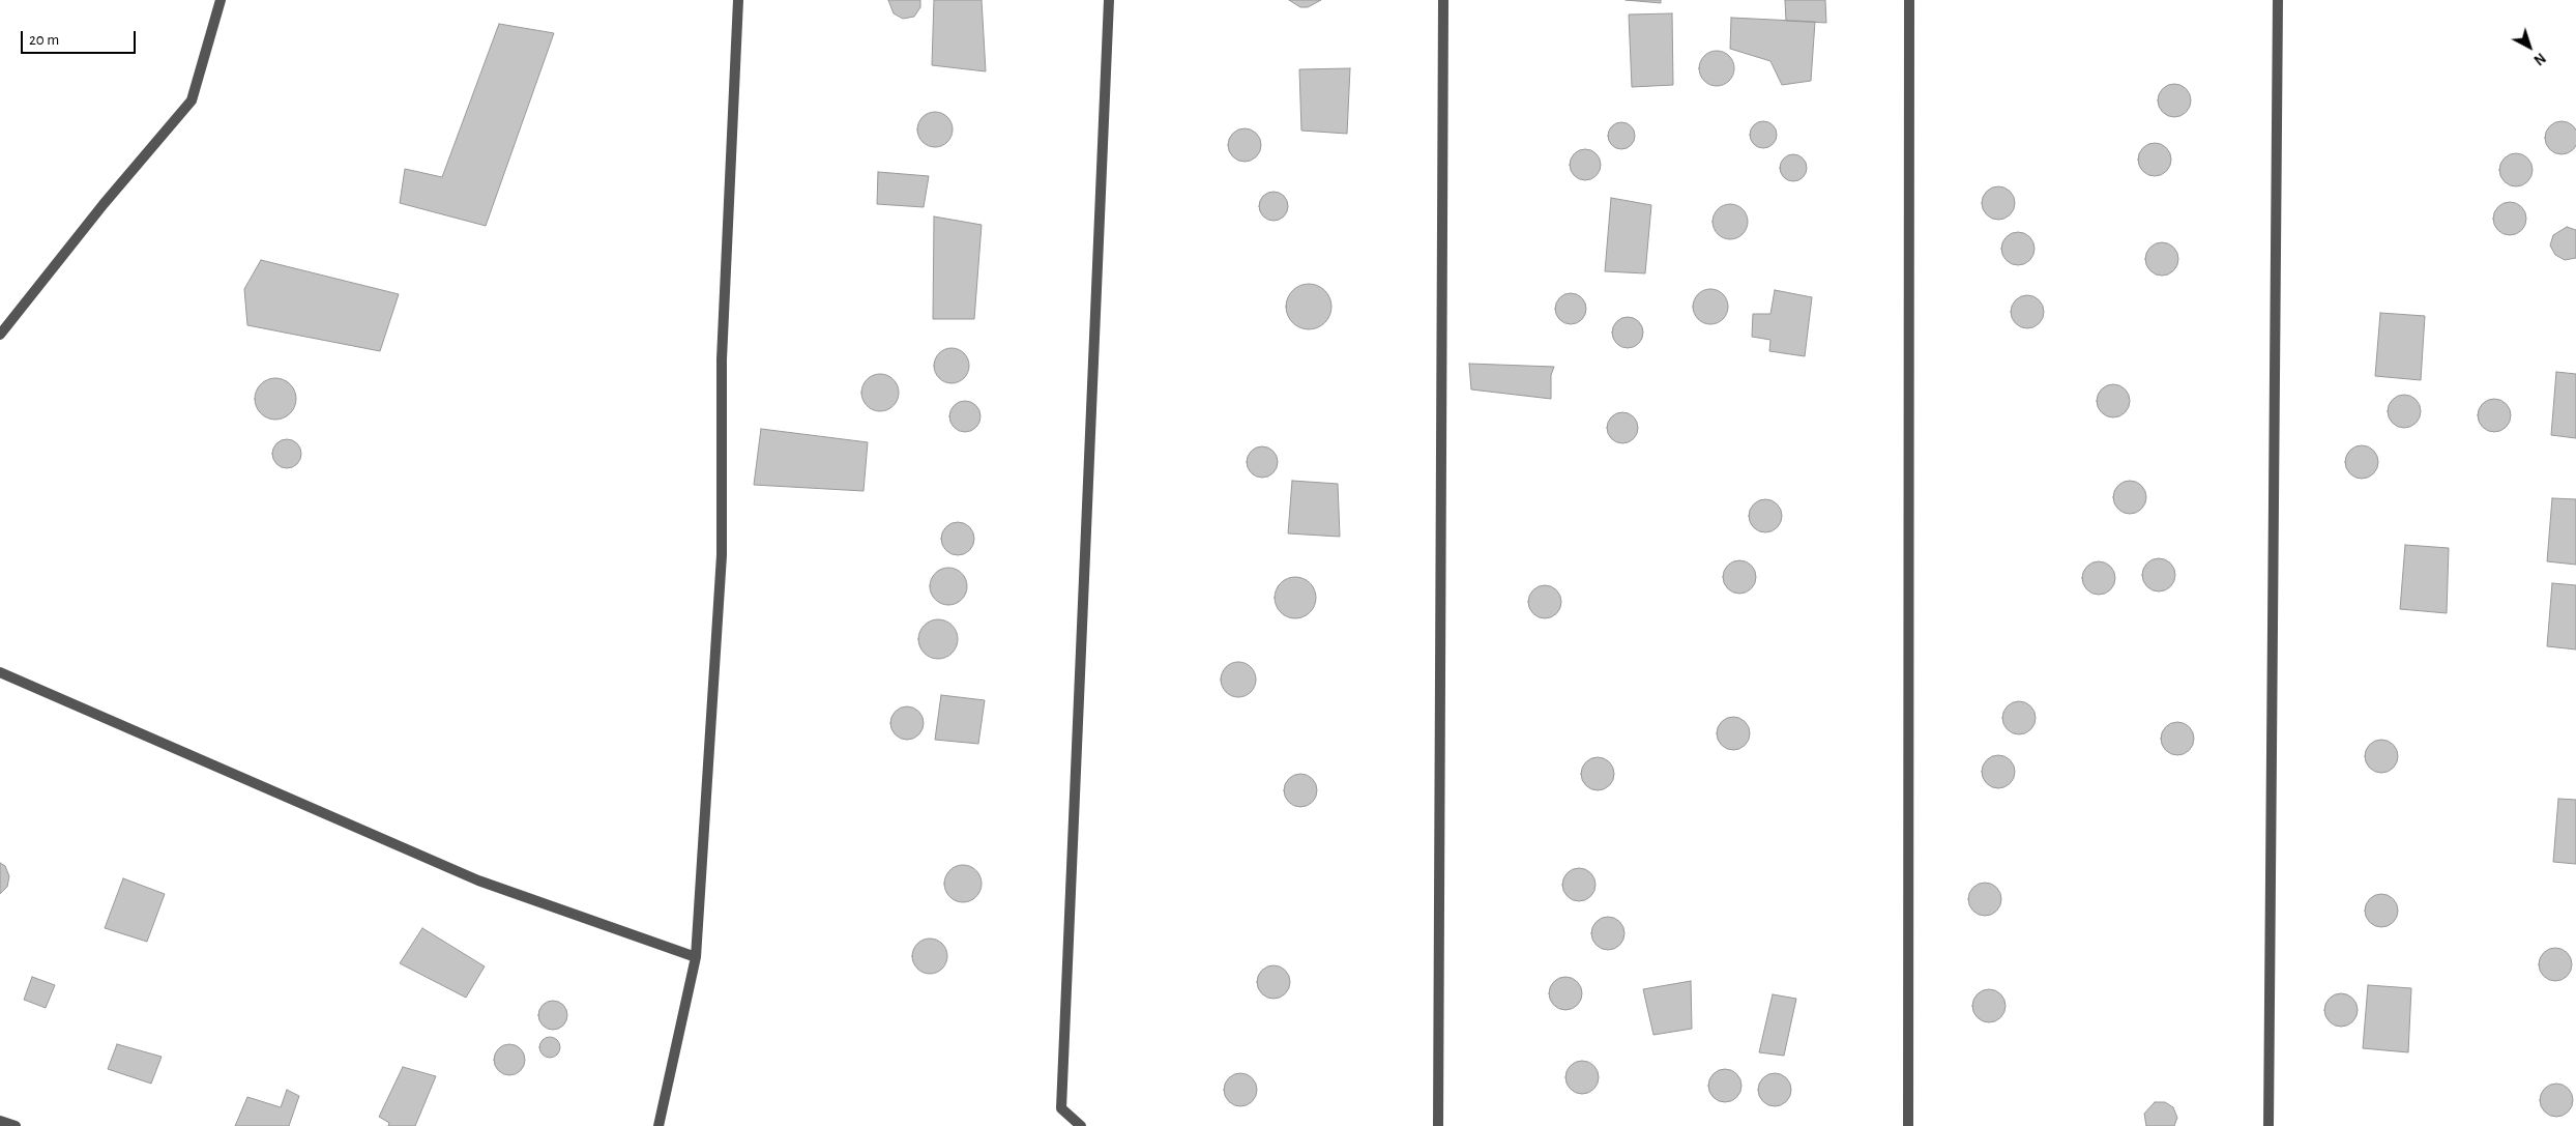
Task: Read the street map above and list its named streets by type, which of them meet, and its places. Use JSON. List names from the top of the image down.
{
  "scale_bar": "20 m",
  "north": "bottom right"
}
